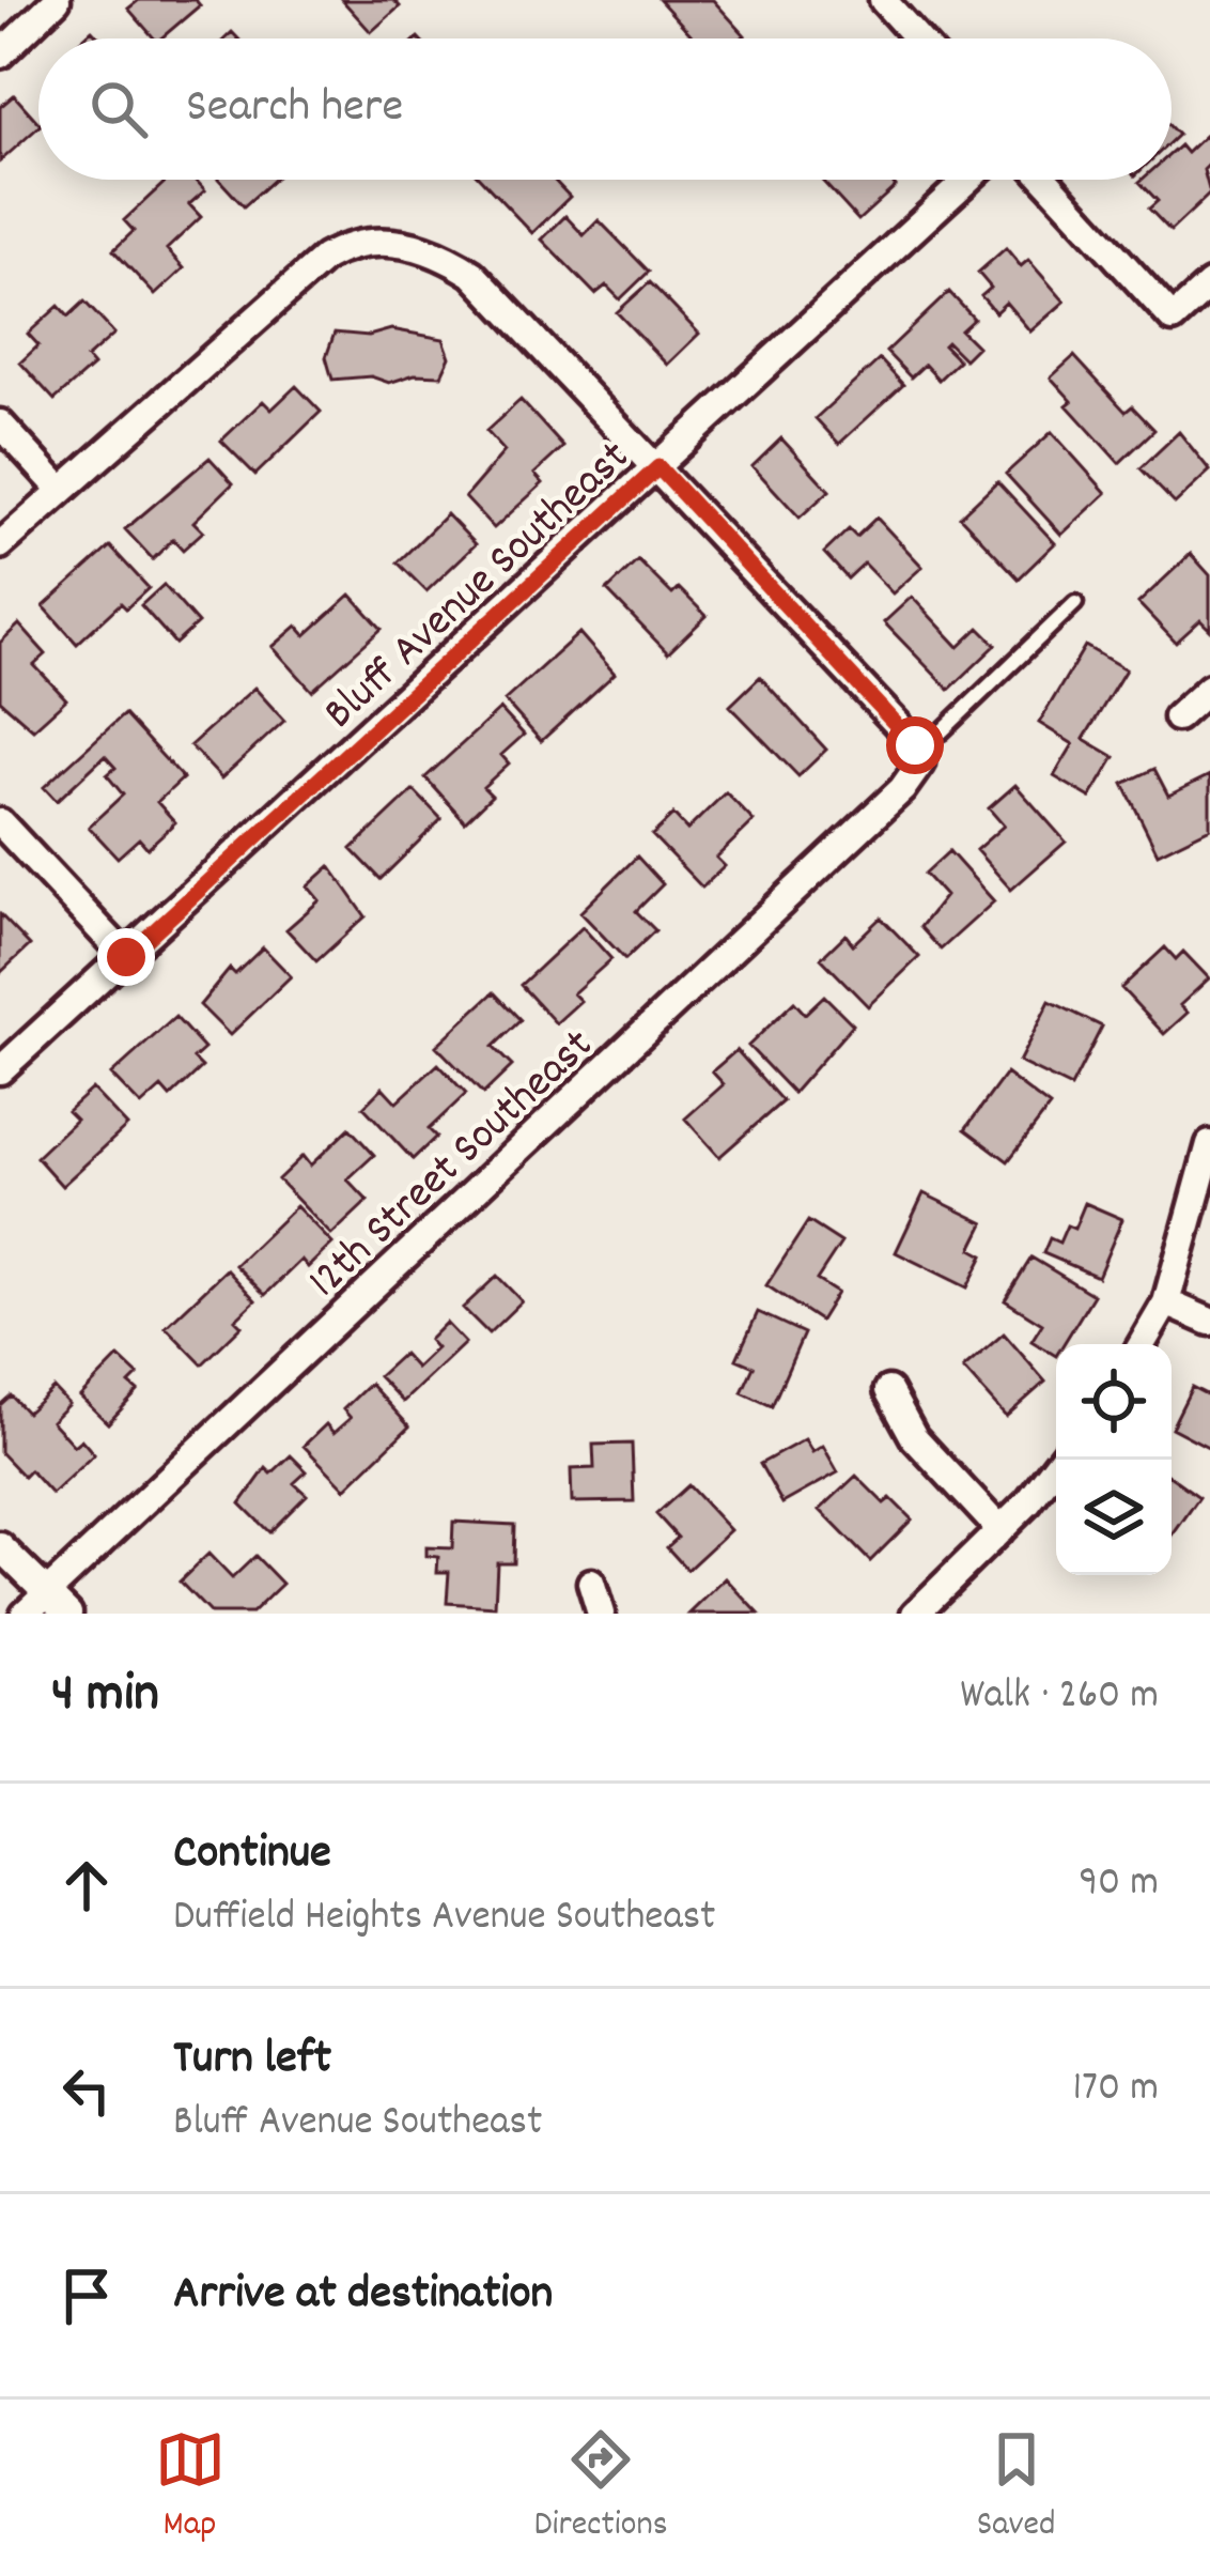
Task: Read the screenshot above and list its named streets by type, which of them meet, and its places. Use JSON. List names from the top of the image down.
{
  "streets": {
    "street": ["Bluff Avenue Southeast", "12th Street Southeast"]
  },
  "page": {
    "search": "Search here",
    "heading": ["4 min", "Walk · 260 m"],
    "list": [
      ["Continue", "Duffield Heights Avenue Southeast", "90 m"],
      ["Turn left", "Bluff Avenue Southeast", "170 m"],
      "Arrive at destination"
    ],
    "nav": ["Map", "Directions", "Saved"]
  }
}
